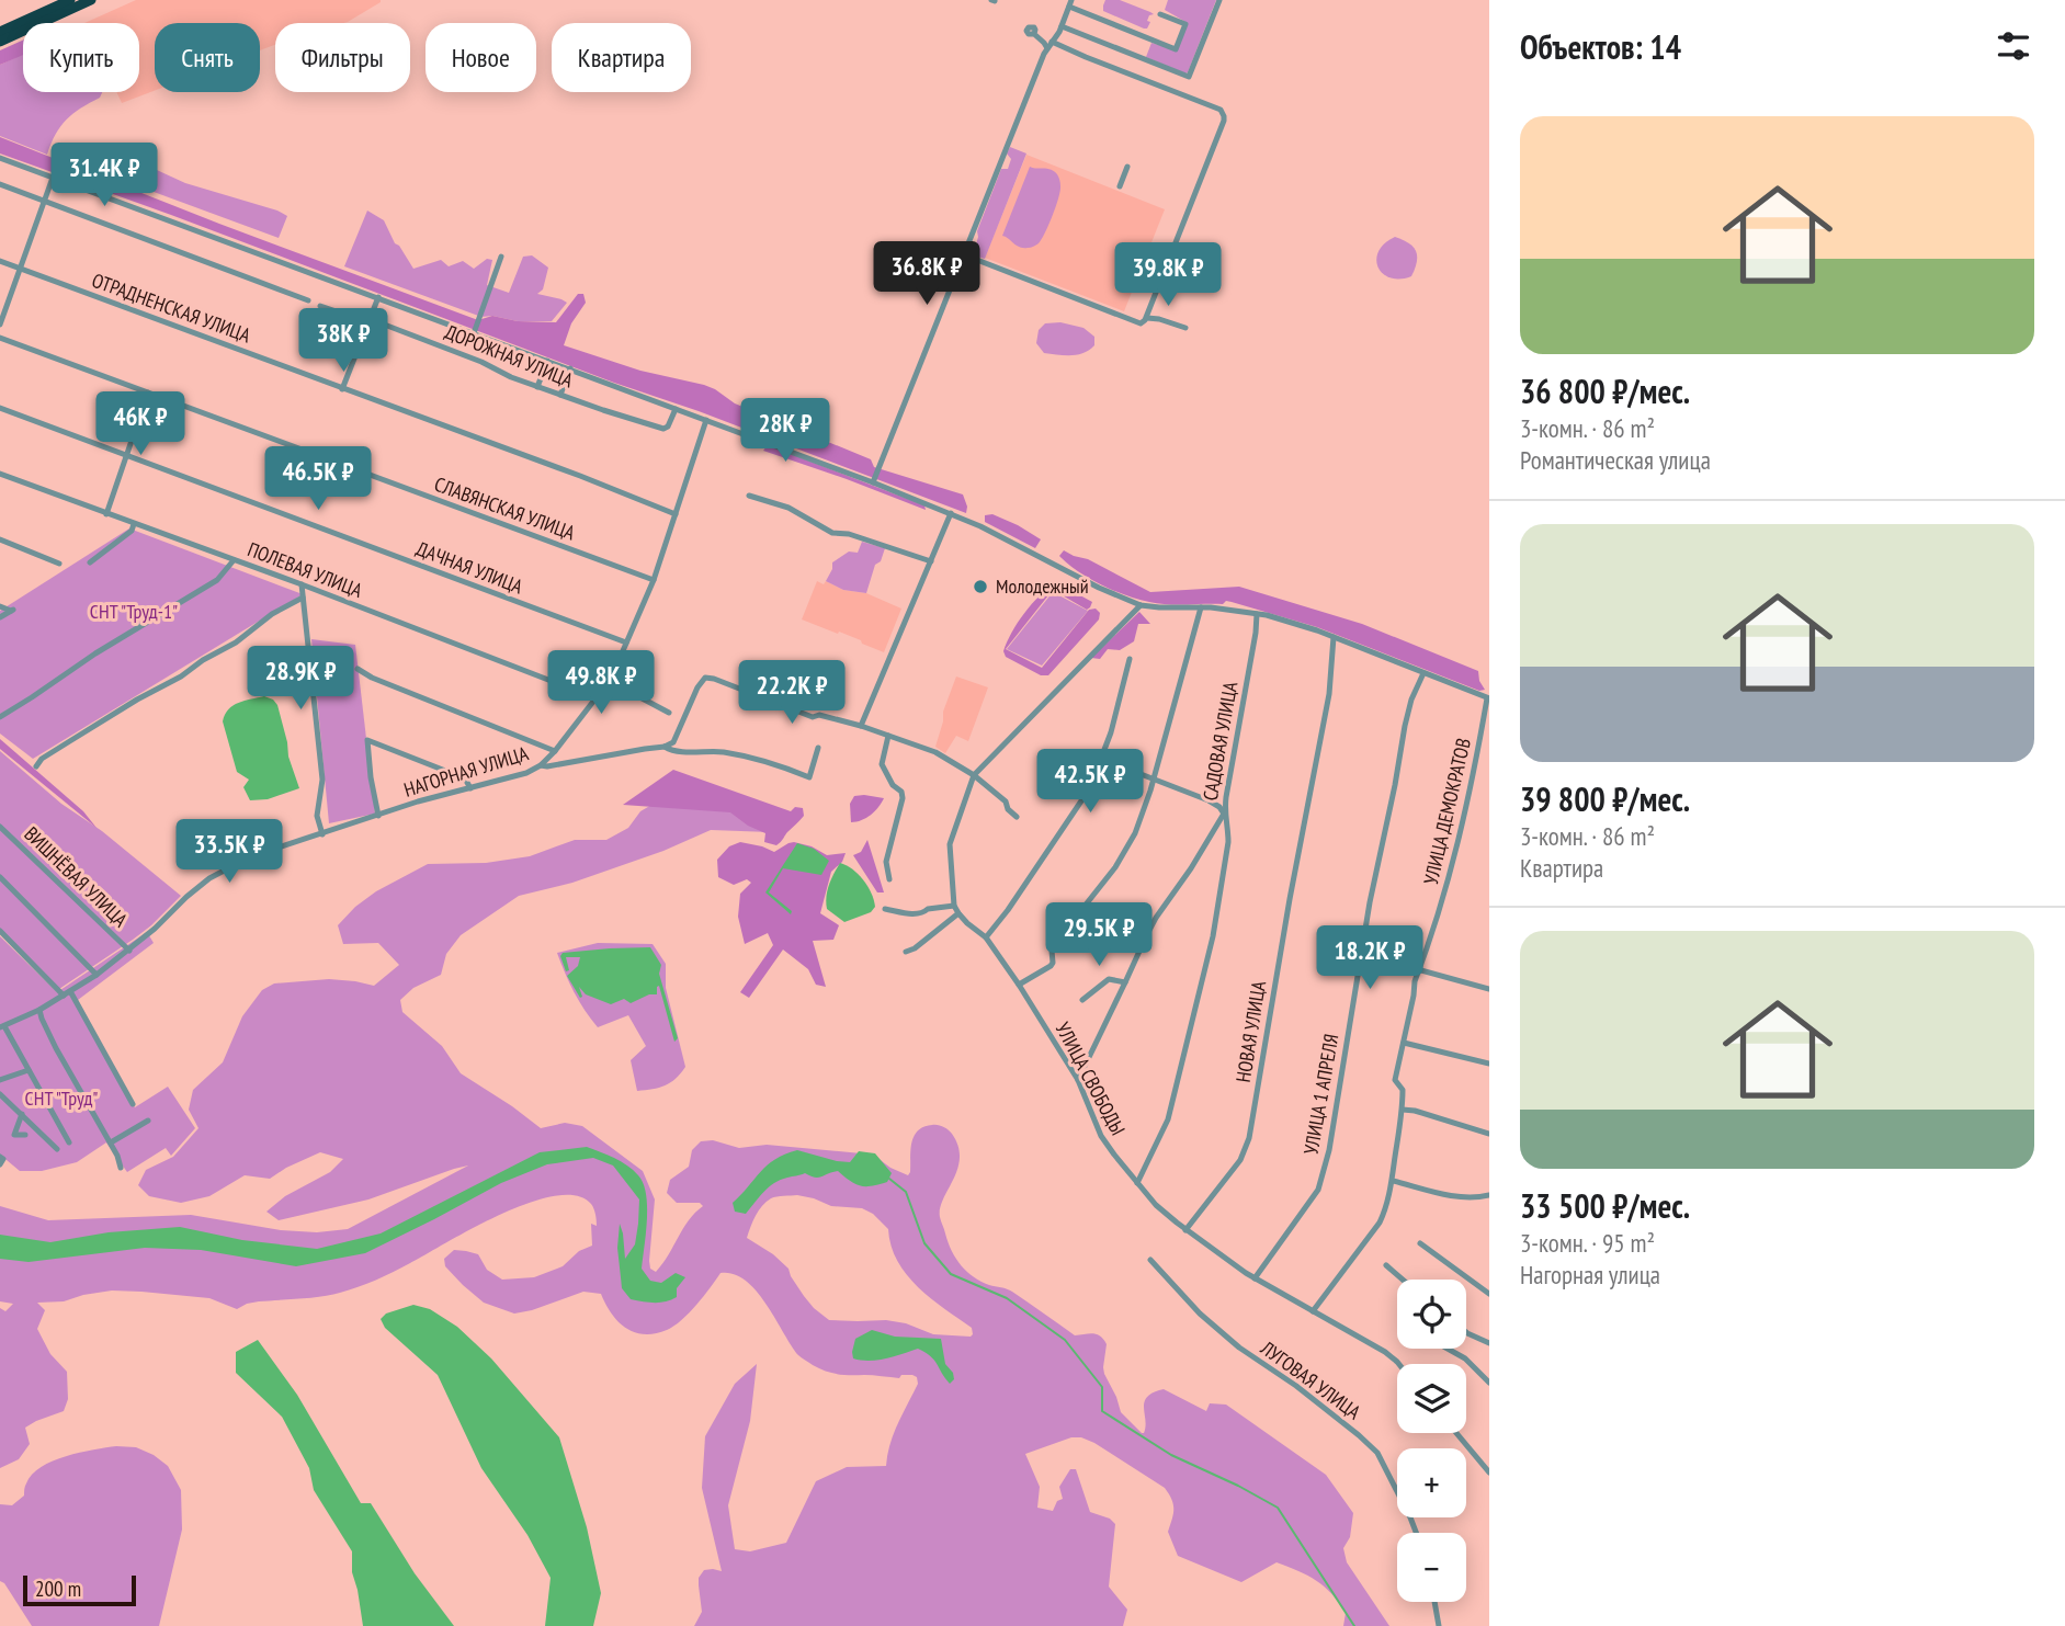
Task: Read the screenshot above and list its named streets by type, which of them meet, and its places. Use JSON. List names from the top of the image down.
{
  "streets": {
    "street": [
      "ОТРАДНЕНСКАЯ УЛИЦА",
      "ДОРОЖНАЯ УЛИЦА",
      "СЛАВЯНСКАЯ УЛИЦА",
      "ДАЧНАЯ УЛИЦА",
      "ПОЛЕВАЯ УЛИЦА",
      "САДОВАЯ УЛИЦА",
      "НАГОРНАЯ УЛИЦА",
      "УЛИЦА ДЕМОКРАТОВ",
      "ВИШНЁВАЯ УЛИЦА",
      "НОВАЯ УЛИЦА",
      "УЛИЦА СВОБОДЫ",
      "УЛИЦА 1 АПРЕЛЯ",
      "ЛУГОВАЯ УЛИЦА"
    ]
  },
  "crossings": [
    ["ОТРАДНЕНСКАЯ УЛИЦА", "НАГОРНАЯ УЛИЦА"],
    ["СЛАВЯНСКАЯ УЛИЦА", "НАГОРНАЯ УЛИЦА"],
    ["ДАЧНАЯ УЛИЦА", "НАГОРНАЯ УЛИЦА"],
    ["ПОЛЕВАЯ УЛИЦА", "НАГОРНАЯ УЛИЦА"],
    ["САДОВАЯ УЛИЦА", "УЛИЦА СВОБОДЫ"],
    ["НАГОРНАЯ УЛИЦА", "ВИШНЁВАЯ УЛИЦА"],
    ["УЛИЦА ДЕМОКРАТОВ", "УЛИЦА СВОБОДЫ"],
    ["НОВАЯ УЛИЦА", "УЛИЦА СВОБОДЫ"],
    ["УЛИЦА СВОБОДЫ", "УЛИЦА 1 АПРЕЛЯ"]
  ],
  "parks": ["СНТ \"Труд-1\"", "СНТ \"Труд\""],
  "places": ["Молодежный"],
  "scale_bar": "200 m",
  "page": {
    "heading": "Объектов: 14",
    "chip": [
      "Купить",
      "Снять",
      "Фильтры",
      "Новое",
      "Квартира"
    ],
    "list": [
      {
        "name": "36 800 ₽/мес.",
        "note": "3-комн. · 86 m² · Романтическая улица"
      },
      {
        "name": "39 800 ₽/мес.",
        "note": "3-комн. · 86 m² · Квартира"
      },
      {
        "name": "33 500 ₽/мес.",
        "note": "3-комн. · 95 m² · Нагорная улица"
      }
    ],
    "price": [
      "31.4K ₽",
      "36.8K ₽",
      "39.8K ₽",
      "38K ₽",
      "46K ₽",
      "28K ₽",
      "46.5K ₽",
      "28.9K ₽",
      "49.8K ₽",
      "22.2K ₽",
      "42.5K ₽",
      "33.5K ₽",
      "29.5K ₽",
      "18.2K ₽"
    ],
    "map_buttons": ["+", "−"],
    "scale": "200 m"
  }
}
